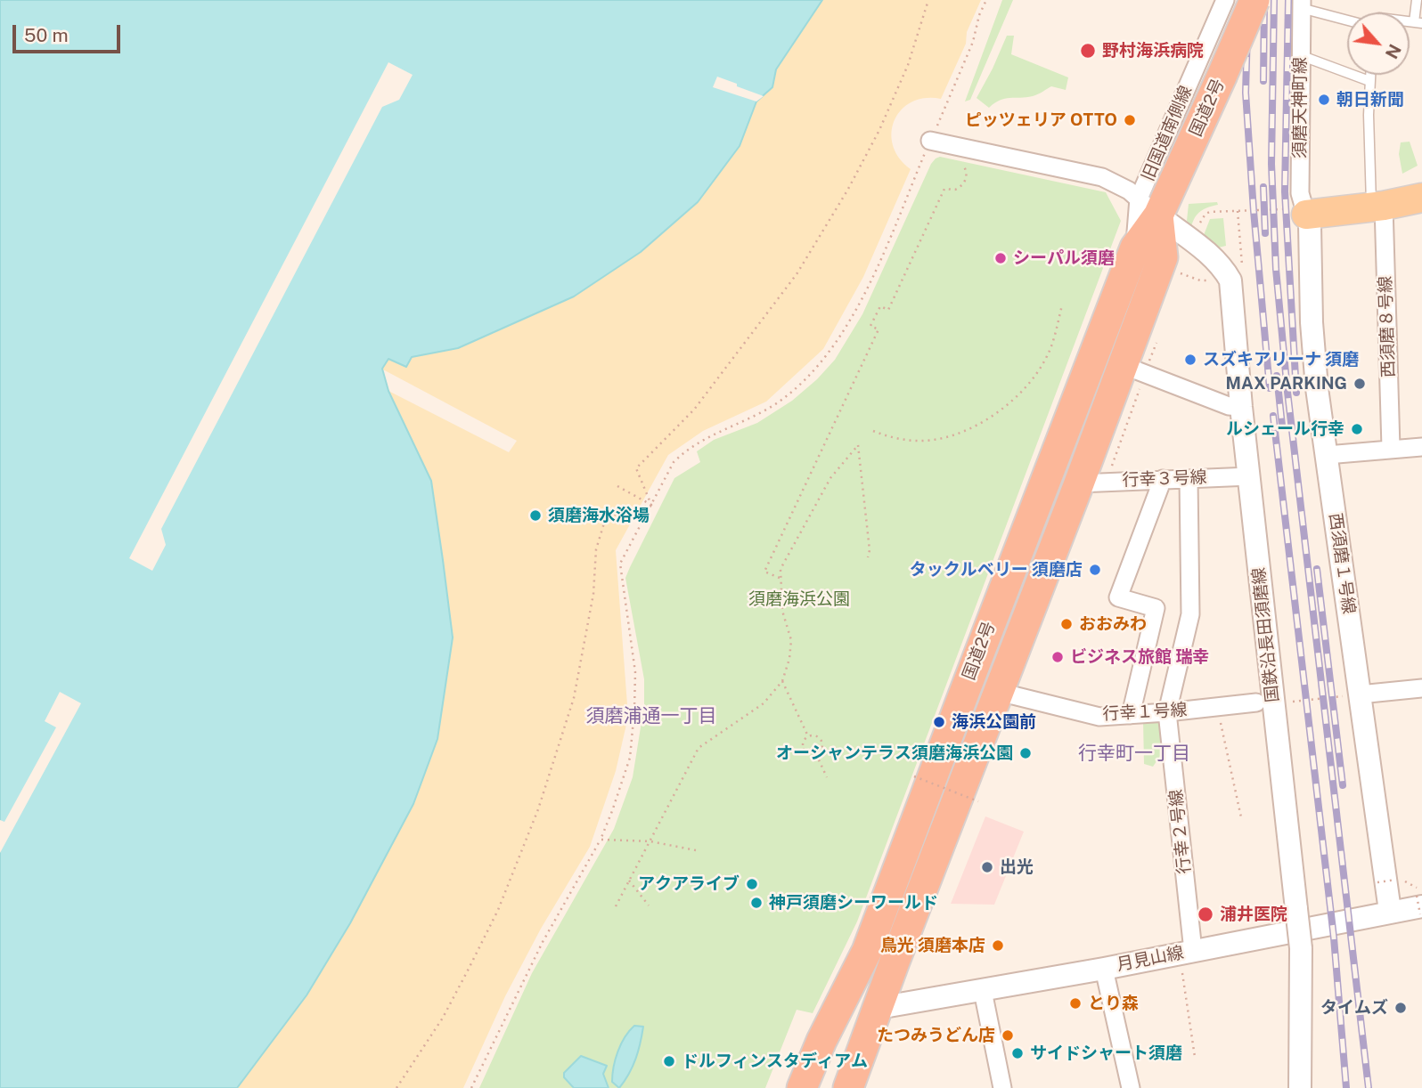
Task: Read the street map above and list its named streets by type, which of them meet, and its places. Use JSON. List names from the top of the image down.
{
  "streets": {
    "highway": ["国道2号"],
    "street": [
      "須磨天神町線",
      "旧国道南側線",
      "西須磨８号線",
      "行幸３号線",
      "西須磨１号線",
      "国鉄沿長田須磨線",
      "行幸１号線",
      "行幸２号線",
      "月見山線"
    ]
  },
  "crossings": [
    ["国道2号", "旧国道南側線"],
    ["国道2号", "行幸３号線"],
    ["国道2号", "国鉄沿長田須磨線"],
    ["国道2号", "行幸１号線"],
    ["国道2号", "月見山線"],
    ["須磨天神町線", "西須磨１号線"],
    ["旧国道南側線", "国鉄沿長田須磨線"],
    ["行幸３号線", "国鉄沿長田須磨線"],
    ["行幸３号線", "行幸２号線"],
    ["西須磨１号線", "月見山線"],
    ["行幸１号線", "行幸２号線"],
    ["行幸２号線", "月見山線"]
  ],
  "districts": ["須磨浦通一丁目", "行幸町一丁目"],
  "parks": ["須磨海浜公園"],
  "places": [
    "野村海浜病院",
    "朝日新聞",
    "ピッツェリア OTTO",
    "シーパル須磨",
    "スズキアリーナ 須磨",
    "MAX PARKING",
    "ルシェール行幸",
    "須磨海水浴場",
    "タックルベリー 須磨店",
    "おおみわ",
    "ビジネス旅館 瑞幸",
    "海浜公園前",
    "オーシャンテラス須磨海浜公園",
    "出光",
    "アクアライブ",
    "神戸須磨シーワールド",
    "浦井医院",
    "鳥光 須磨本店",
    "とり森",
    "タイムズ",
    "たつみうどん店",
    "サイドシャート須磨",
    "ドルフィンスタディアム"
  ],
  "scale_bar": "50 m",
  "north": "bottom right"
}
